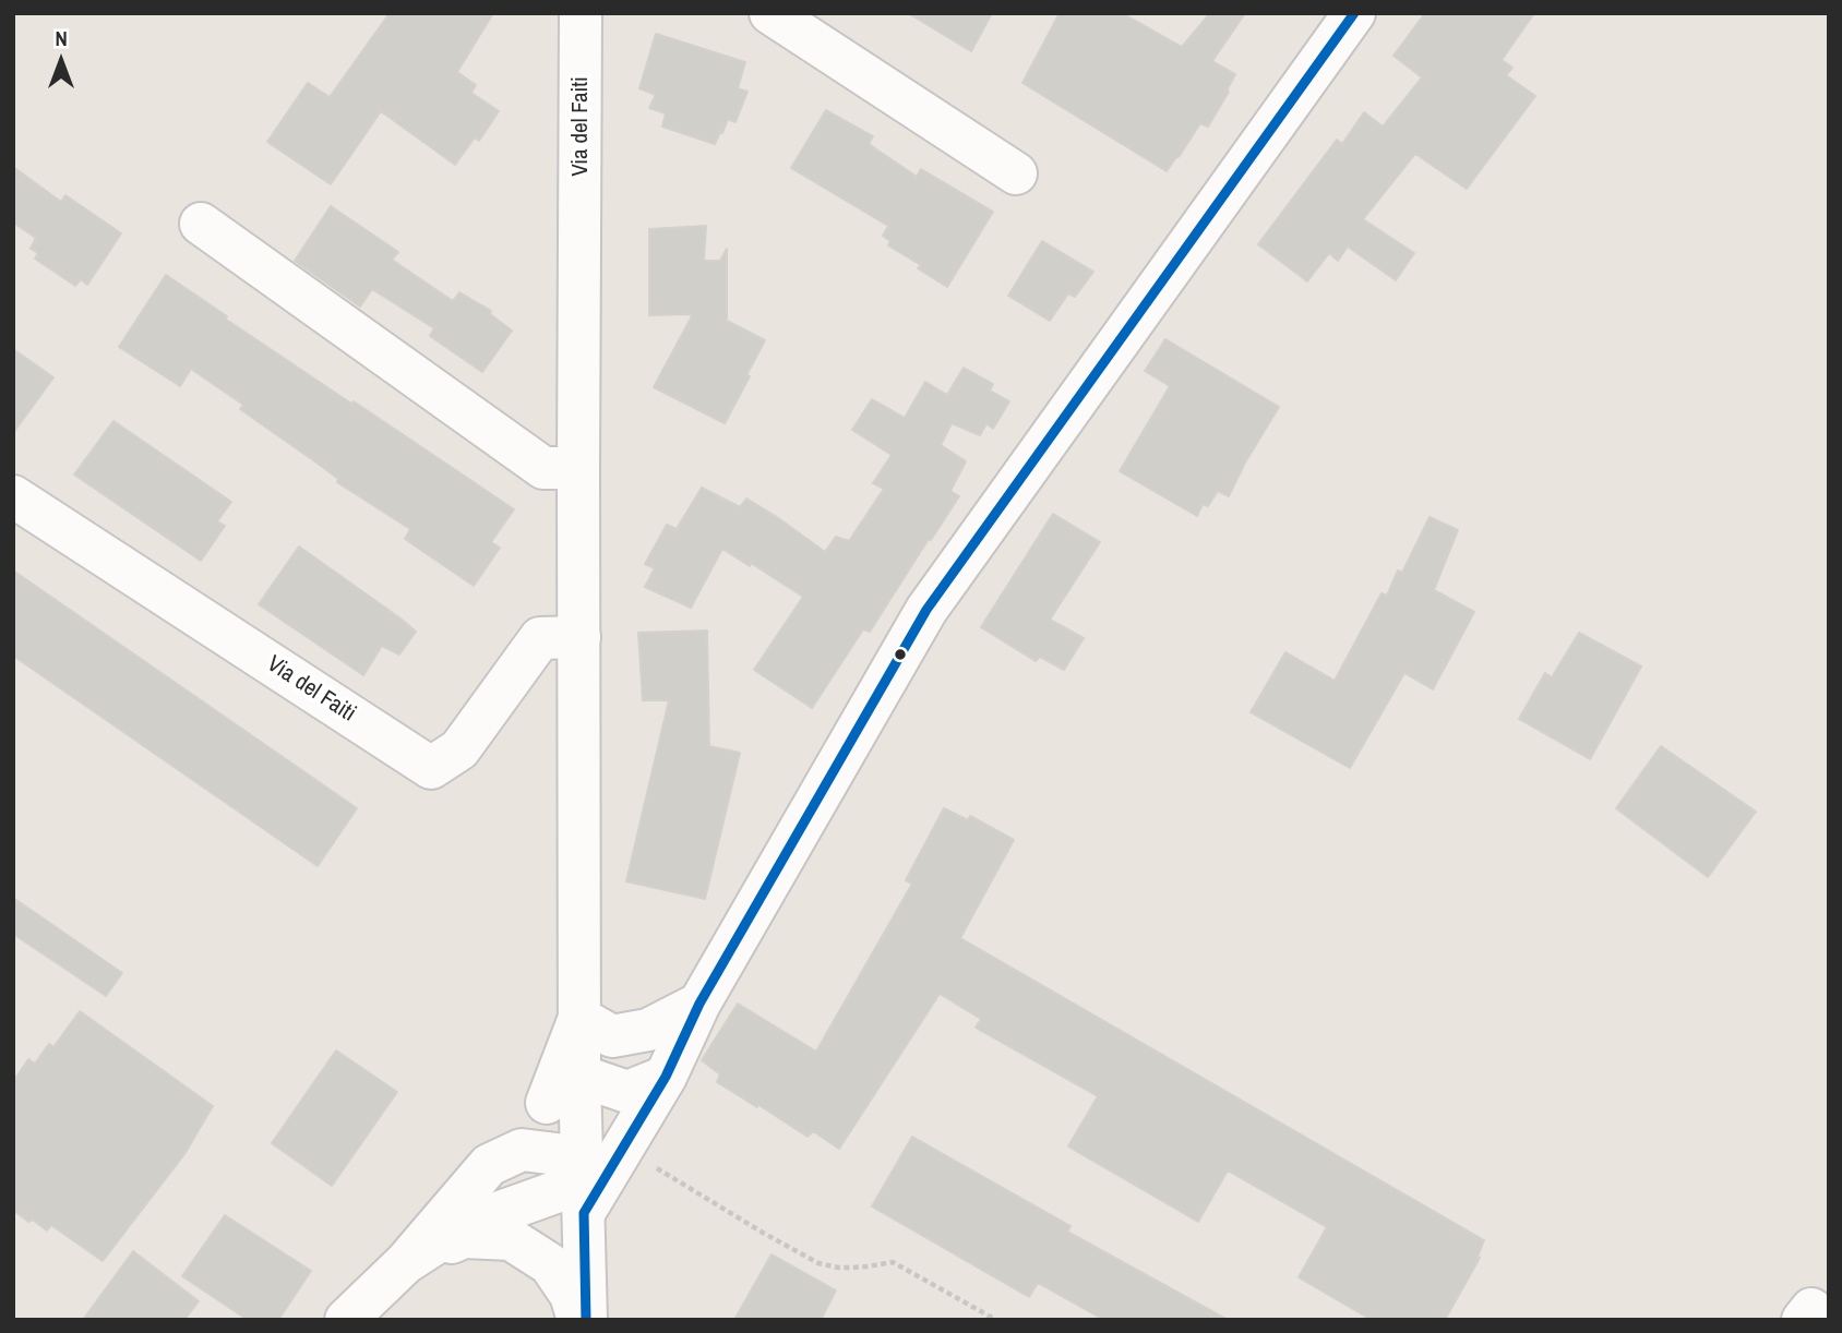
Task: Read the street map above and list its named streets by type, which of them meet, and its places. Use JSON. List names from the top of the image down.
{
  "streets": {
    "street": ["Via del Faiti"]
  },
  "north": "top"
}
